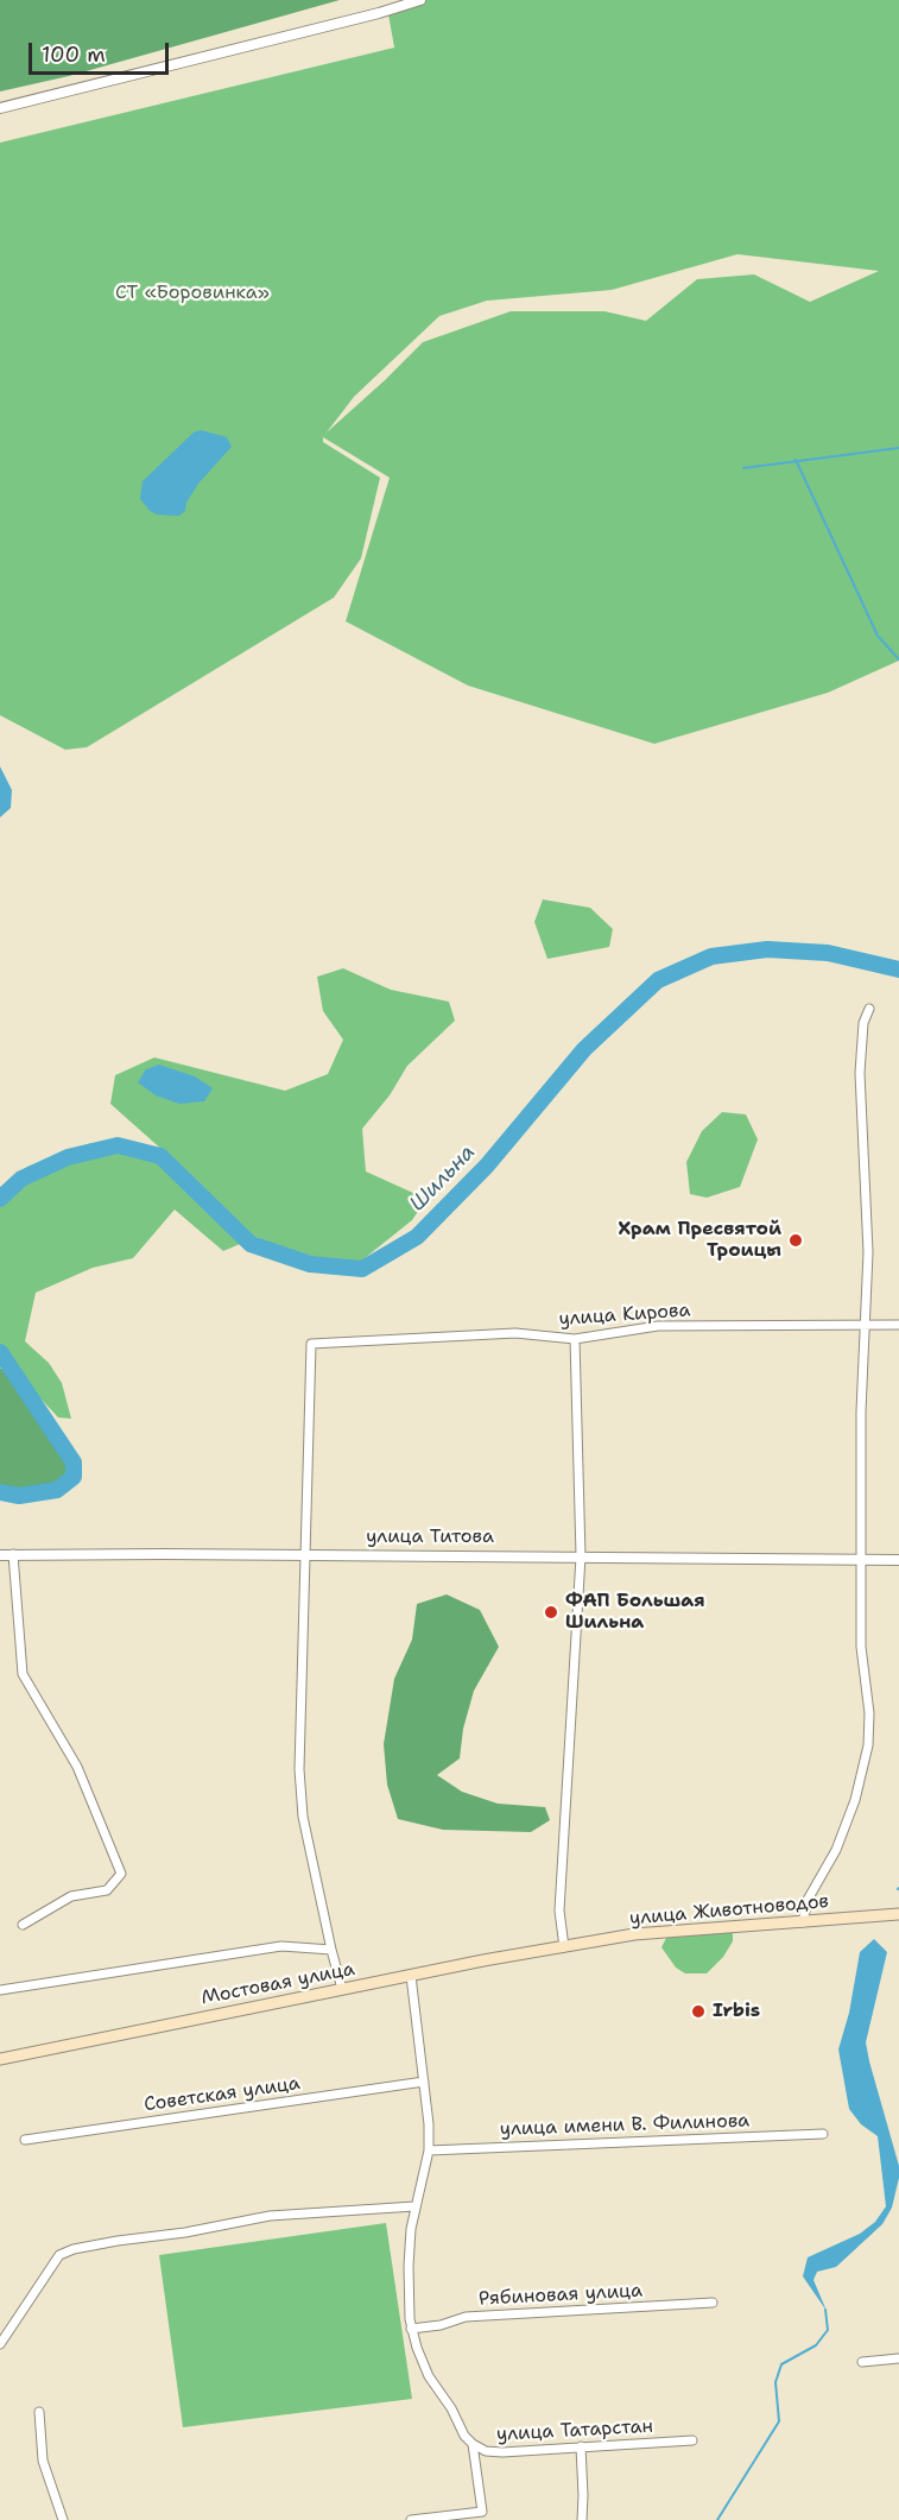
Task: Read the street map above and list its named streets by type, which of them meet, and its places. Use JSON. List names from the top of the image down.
{
  "streets": {
    "main road": ["улица Животноводов", "Мостовая улица"],
    "street": [
      "улица Кирова",
      "улица Титова",
      "Советская улица",
      "улица имени В. Филинова",
      "Рябиновая улица",
      "улица Татарстан"
    ]
  },
  "crossings": [
    ["улица Кирова", "улица Титова"],
    ["улица Животноводов", "Мостовая улица"]
  ],
  "water": ["Шильна"],
  "parks": ["СТ «Боровинка»"],
  "places": ["Храм Пресвятой Троицы", "ФАП Большая Шильна", "Irbis"],
  "scale_bar": "100 m"
}
